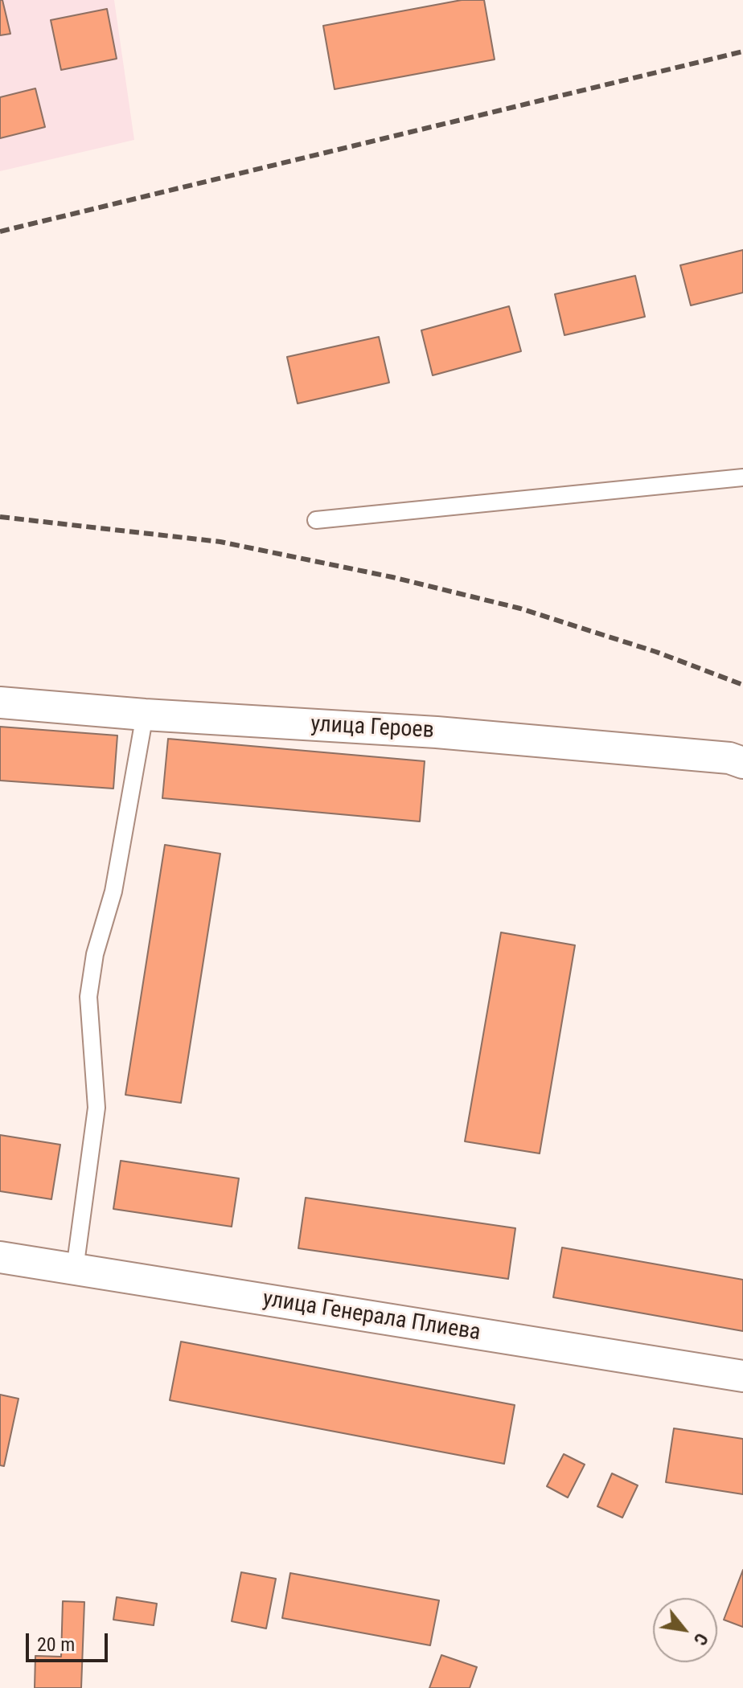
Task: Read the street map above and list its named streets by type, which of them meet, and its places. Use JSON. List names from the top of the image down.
{
  "streets": {
    "street": ["улица Героев", "улица Генерала Плиева"]
  },
  "scale_bar": "20 m",
  "north": "bottom right"
}
